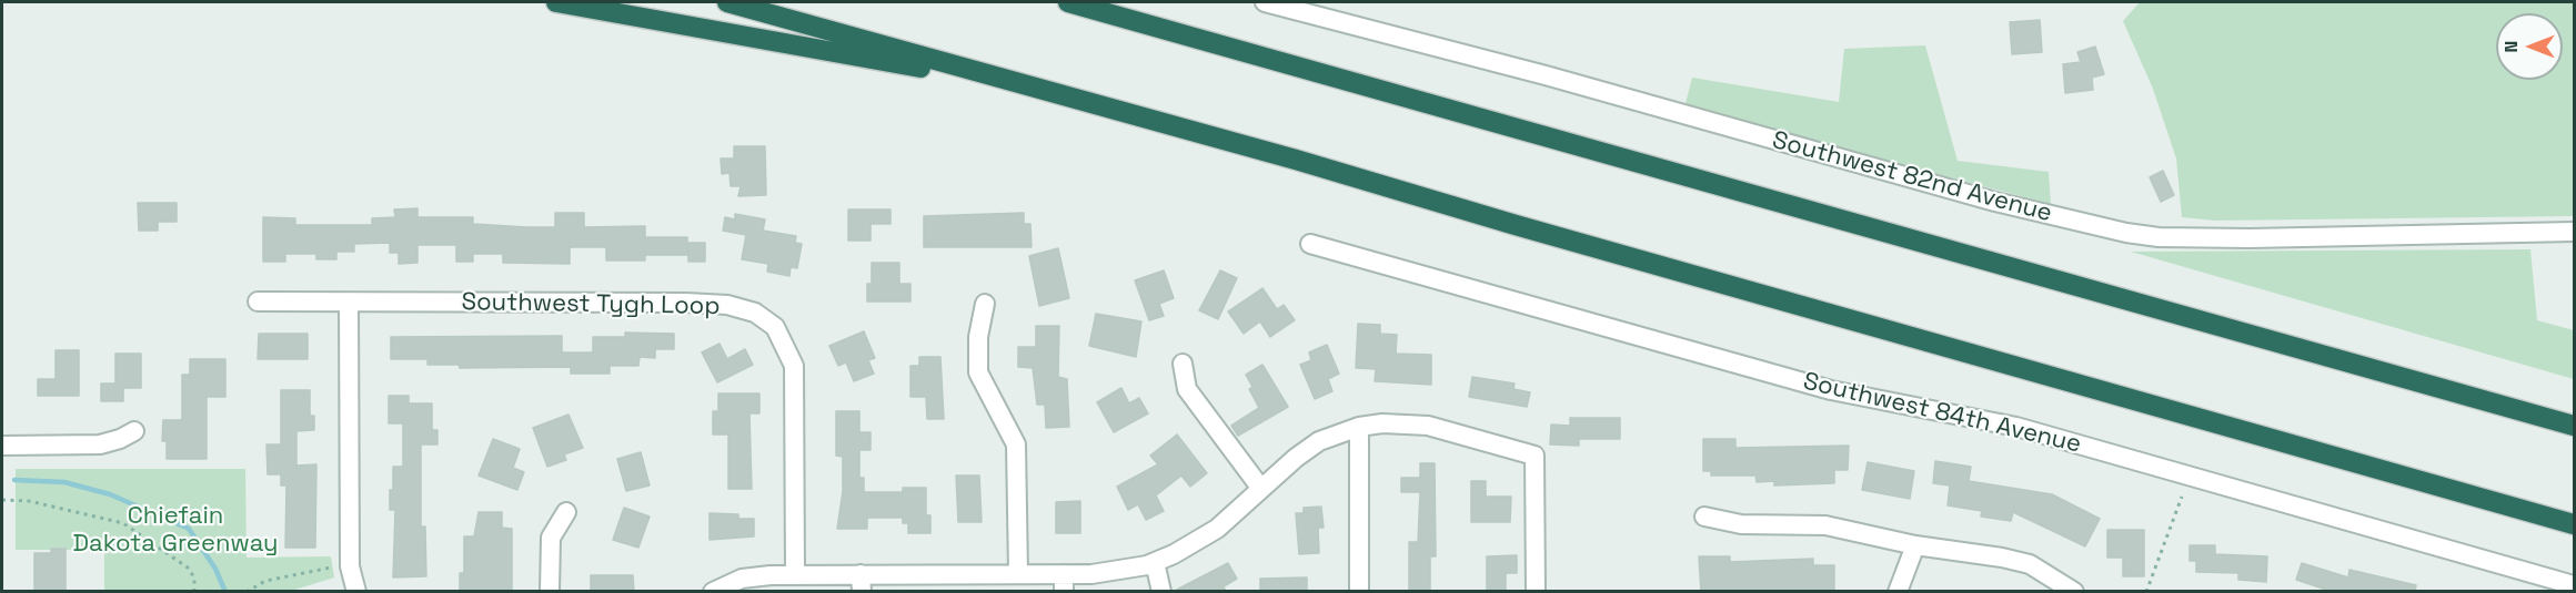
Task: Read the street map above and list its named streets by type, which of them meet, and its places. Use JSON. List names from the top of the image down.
{
  "streets": {
    "street": ["Southwest 82nd Avenue", "Southwest Tygh Loop", "Southwest 84th Avenue"]
  },
  "parks": ["Chiefain Dakota Greenway"],
  "north": "left"
}
